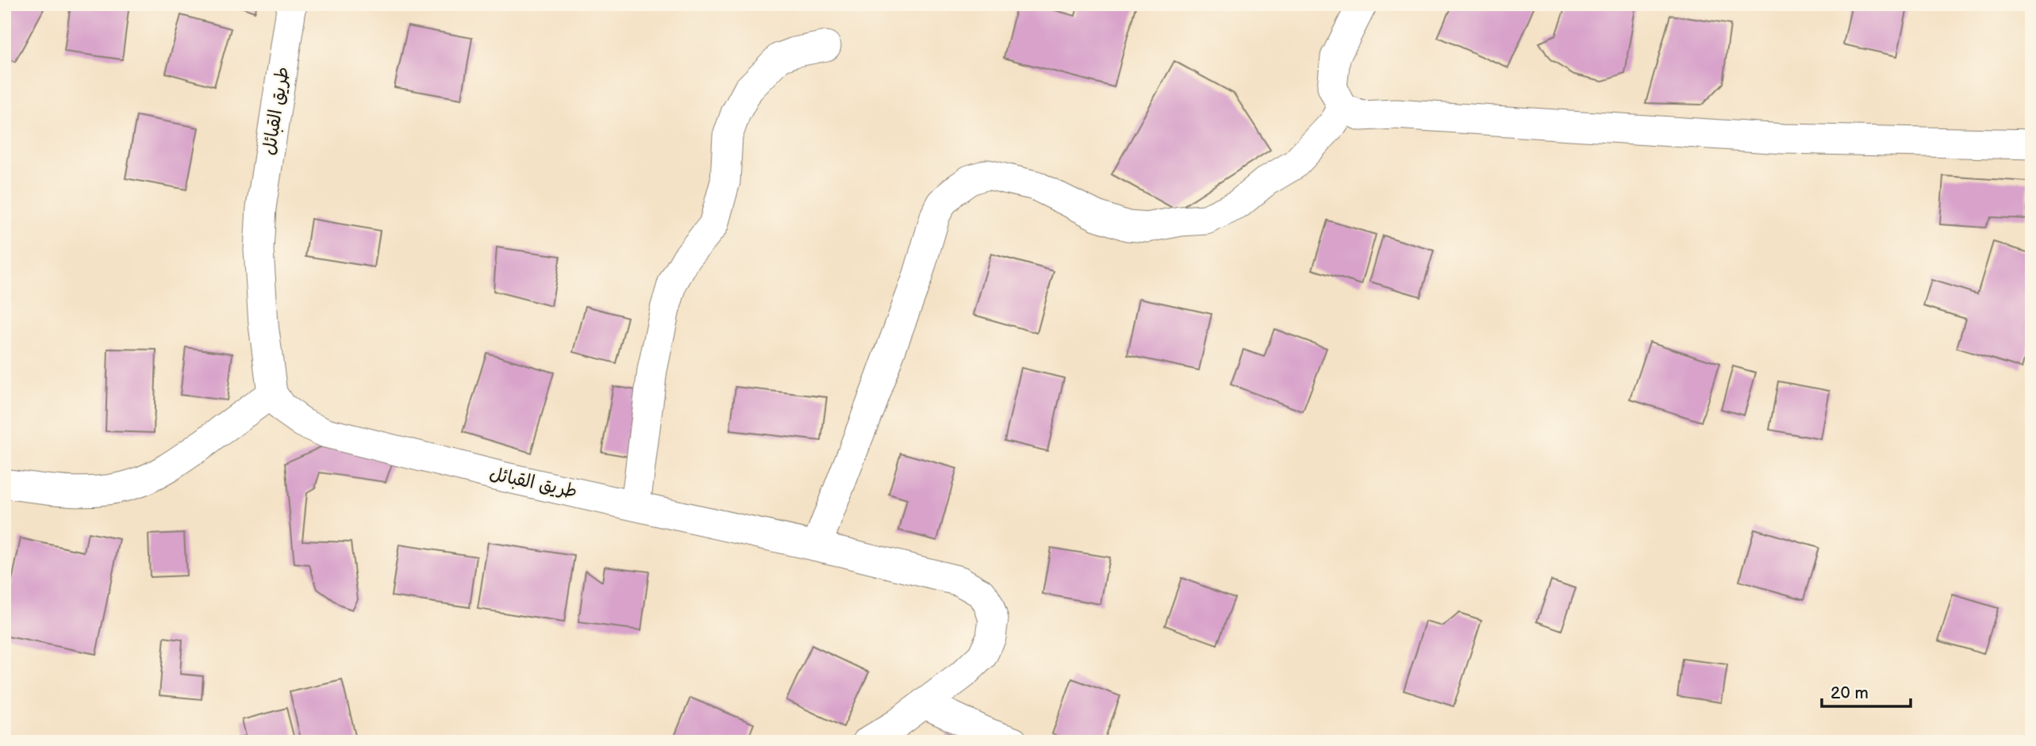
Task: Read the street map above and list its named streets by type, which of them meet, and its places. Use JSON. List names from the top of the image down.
{
  "streets": {
    "street": ["طريق القبائل"]
  },
  "scale_bar": "20 m"
}
